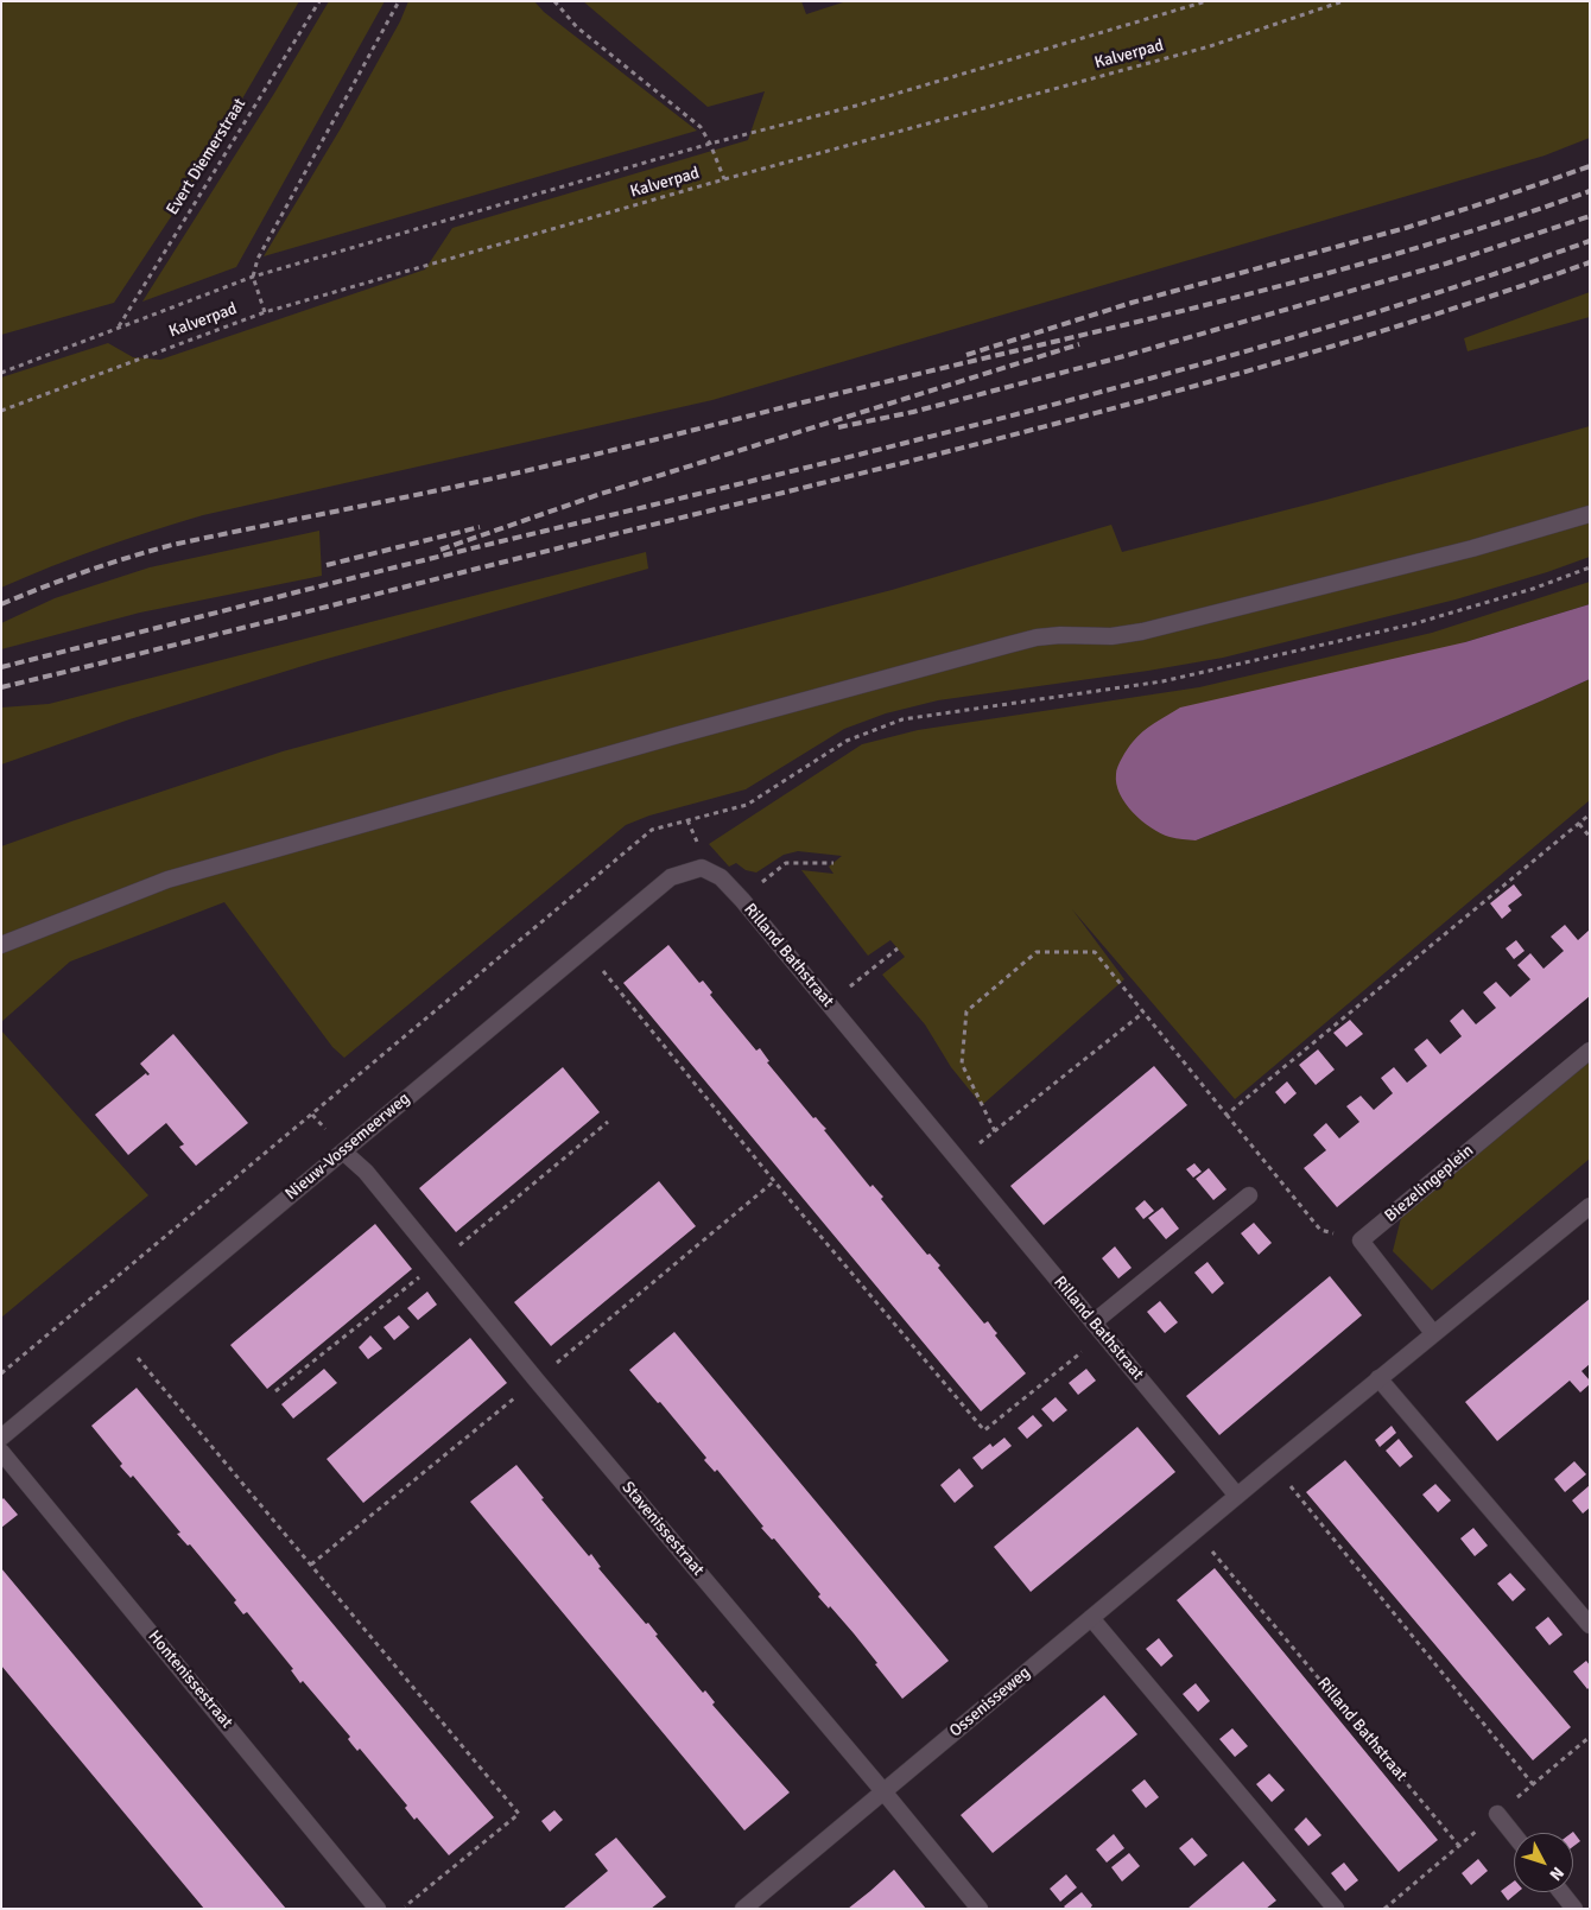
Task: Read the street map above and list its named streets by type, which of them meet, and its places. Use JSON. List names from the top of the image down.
{
  "streets": {
    "street": [
      "Rilland Bathstraat",
      "Nieuw-Vossemeerweg",
      "Biezelingeplein",
      "Stavenissestraat",
      "Hontenissestraat",
      "Ossenisseweg"
    ],
    "path": ["Kalverpad", "Evert Diemerstraat"]
  },
  "crossings": [
    ["Kalverpad", "Evert Diemerstraat"],
    ["Rilland Bathstraat", "Nieuw-Vossemeerweg"],
    ["Rilland Bathstraat", "Ossenisseweg"],
    ["Nieuw-Vossemeerweg", "Stavenissestraat"],
    ["Stavenissestraat", "Ossenisseweg"]
  ],
  "north": "bottom right"
}
